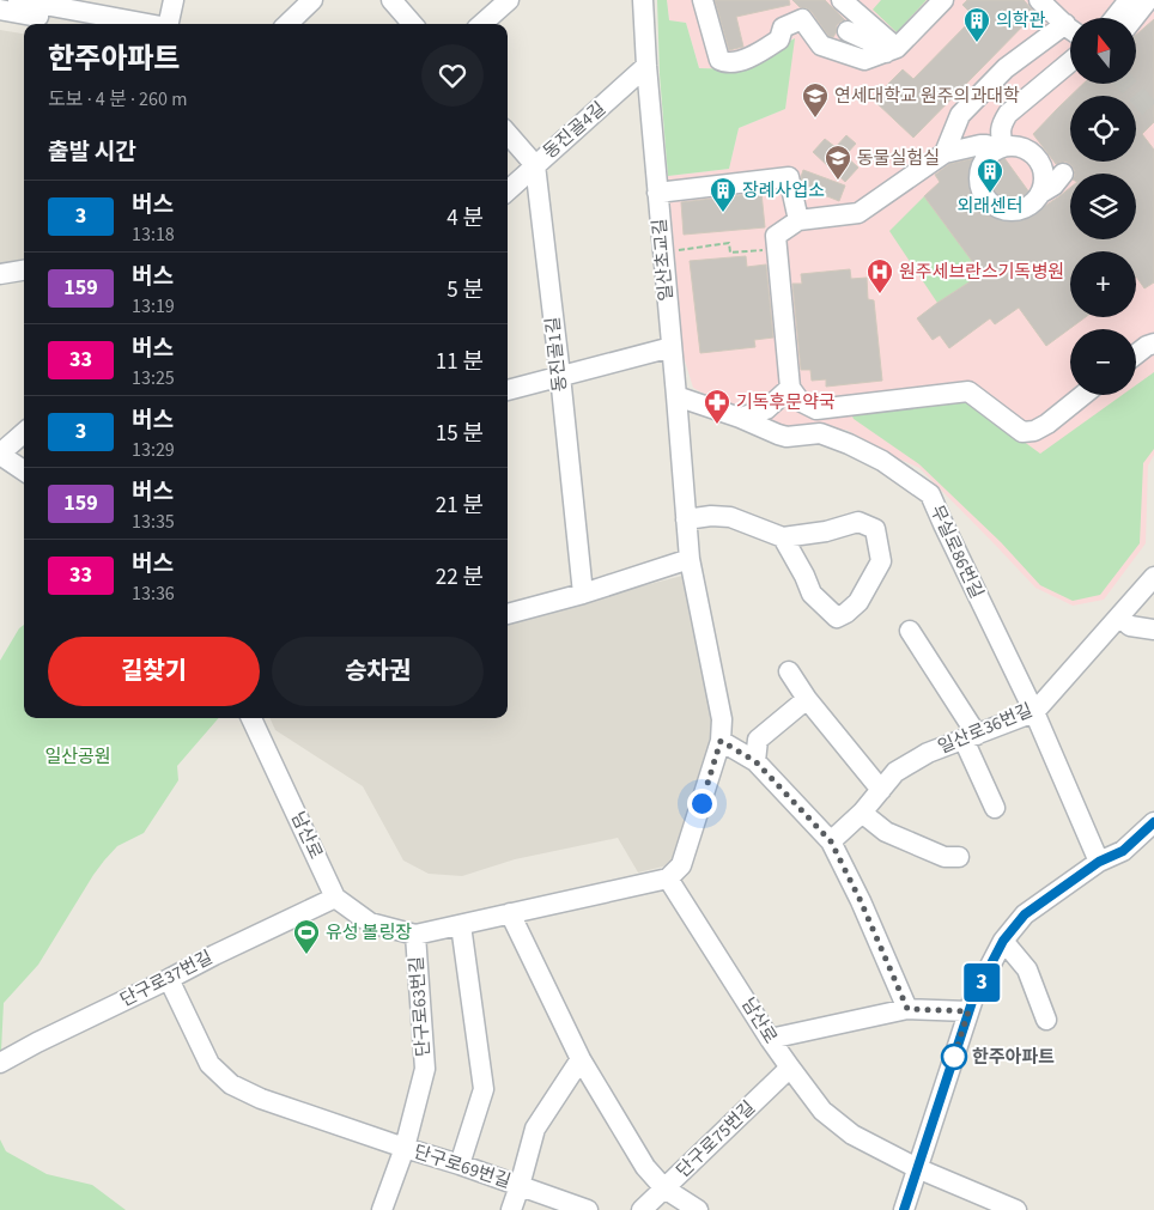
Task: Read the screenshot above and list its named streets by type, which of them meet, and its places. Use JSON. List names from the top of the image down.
{
  "streets": {
    "street": [
      "동진골4길",
      "일산초교길",
      "동진골1길",
      "무실로86번길",
      "일산로36번길",
      "남산로",
      "단구로37번길",
      "단구로63번길",
      "단구로75번길",
      "단구로69번길"
    ]
  },
  "crossings": [
    ["동진골4길", "일산초교길"],
    ["동진골4길", "동진골1길"],
    ["일산초교길", "무실로86번길"],
    ["일산초교길", "남산로"],
    ["무실로86번길", "일산로36번길"],
    ["남산로", "단구로37번길"],
    ["남산로", "단구로63번길"],
    ["남산로", "단구로75번길"],
    ["단구로63번길", "단구로69번길"]
  ],
  "parks": ["일산공원"],
  "places": {
    "building": ["의학관", "외래센터", "장례사업소"],
    "school or university": ["연세대학교 원주의과대학", "동물실험실"],
    "hospital": ["원주세브란스기독병원"],
    "pharmacy": ["기독후문약국"],
    "sports": ["유성 볼링장"],
    "other": ["한주아파트"]
  },
  "lines": ["bus line 3"],
  "north": "top",
  "page": {
    "on_map": "3",
    "map_buttons": ["+", "−"],
    "heading": [
      ["한주아파트", "도보 · 4 분 · 260 m"],
      "출발 시간"
    ],
    "list": [
      {
        "mark": "3",
        "name": "버스",
        "note": "13:18",
        "value": "4 분"
      },
      {
        "mark": "159",
        "name": "버스",
        "note": "13:19",
        "value": "5 분"
      },
      {
        "mark": "33",
        "name": "버스",
        "note": "13:25",
        "value": "11 분"
      },
      {
        "mark": "3",
        "name": "버스",
        "note": "13:29",
        "value": "15 분"
      },
      {
        "mark": "159",
        "name": "버스",
        "note": "13:35",
        "value": "21 분"
      },
      {
        "mark": "33",
        "name": "버스",
        "note": "13:36",
        "value": "22 분"
      }
    ],
    "buttons": ["길찾기", "승차권"]
  }
}
